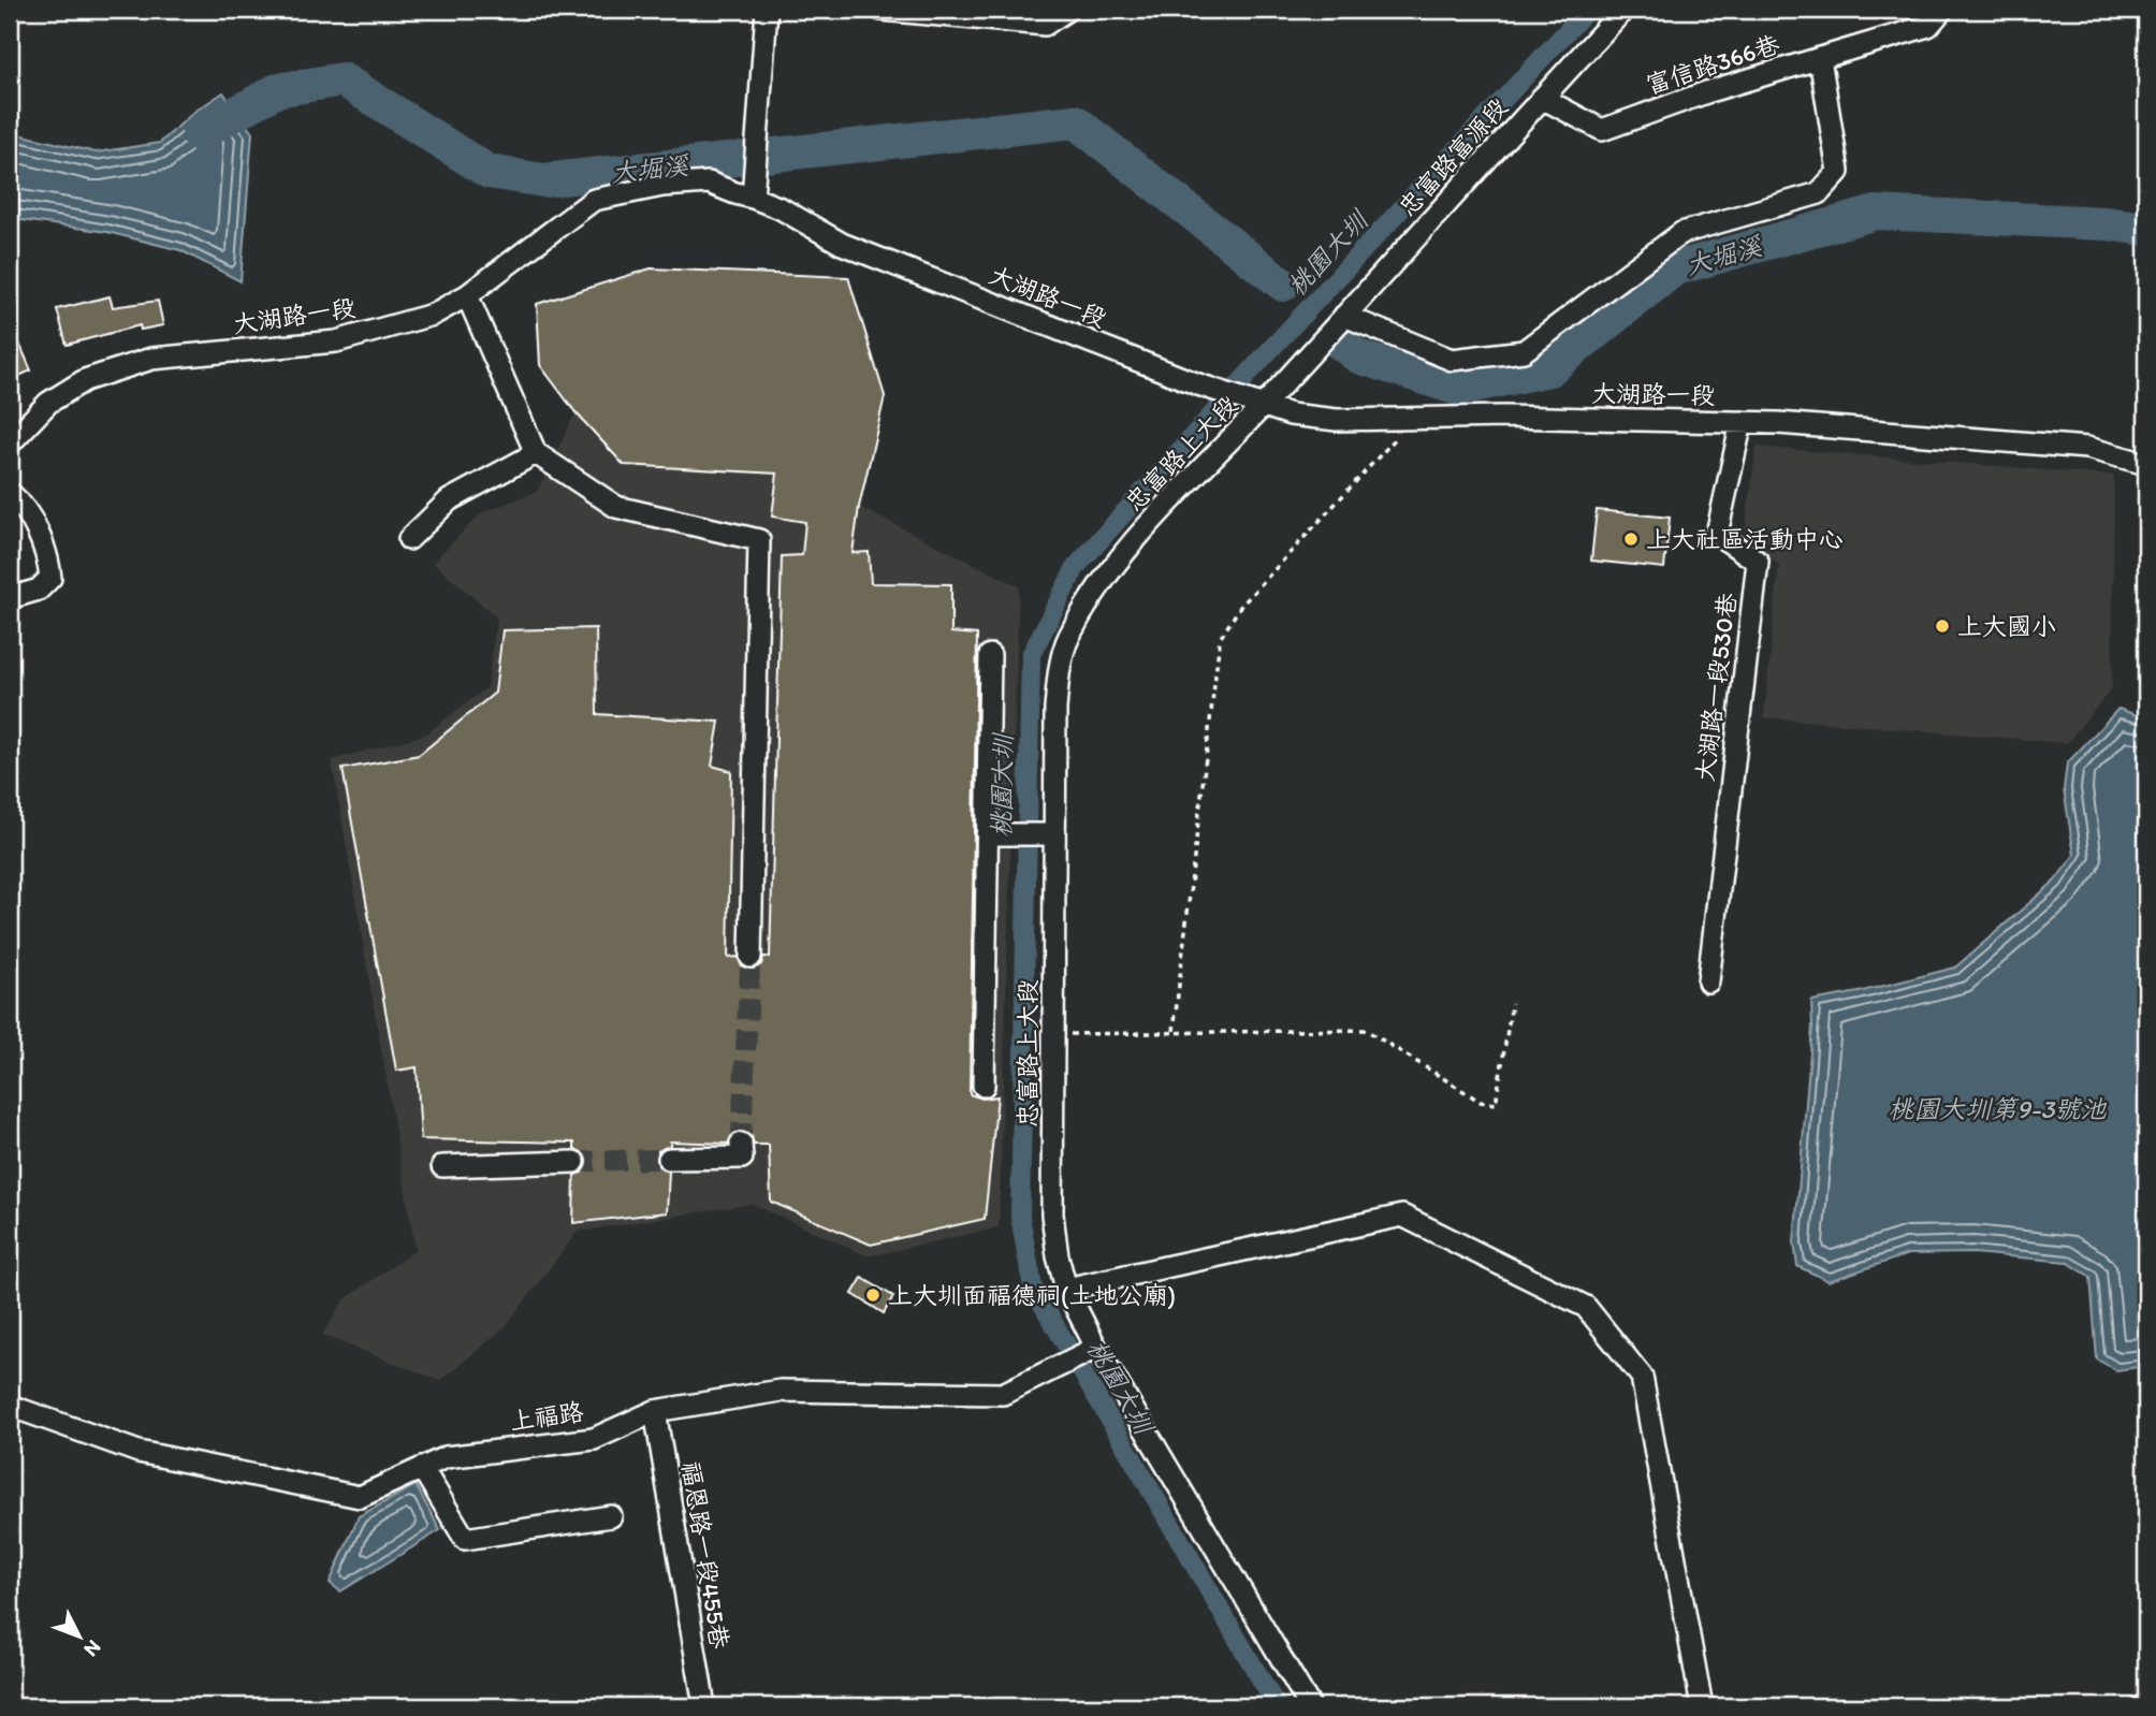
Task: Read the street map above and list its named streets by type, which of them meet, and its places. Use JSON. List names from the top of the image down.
{
  "streets": {
    "street": [
      "富信路366巷",
      "忠富路富源段",
      "大湖路一段",
      "忠富路上大段",
      "大湖路一段530巷",
      "上福路",
      "福恩路一段455巷"
    ]
  },
  "crossings": [
    ["富信路366巷", "忠富路富源段"],
    ["忠富路富源段", "大湖路一段"],
    ["忠富路富源段", "忠富路上大段"],
    ["大湖路一段", "忠富路上大段"],
    ["大湖路一段", "大湖路一段530巷"],
    ["忠富路上大段", "上福路"],
    ["上福路", "福恩路一段455巷"]
  ],
  "water": ["大堀溪", "桃園大圳", "桃園大圳第9-3號池"],
  "places": ["上大社區活動中心", "上大國小", "上大圳面福德祠(土地公廟)"],
  "north": "bottom right"
}
